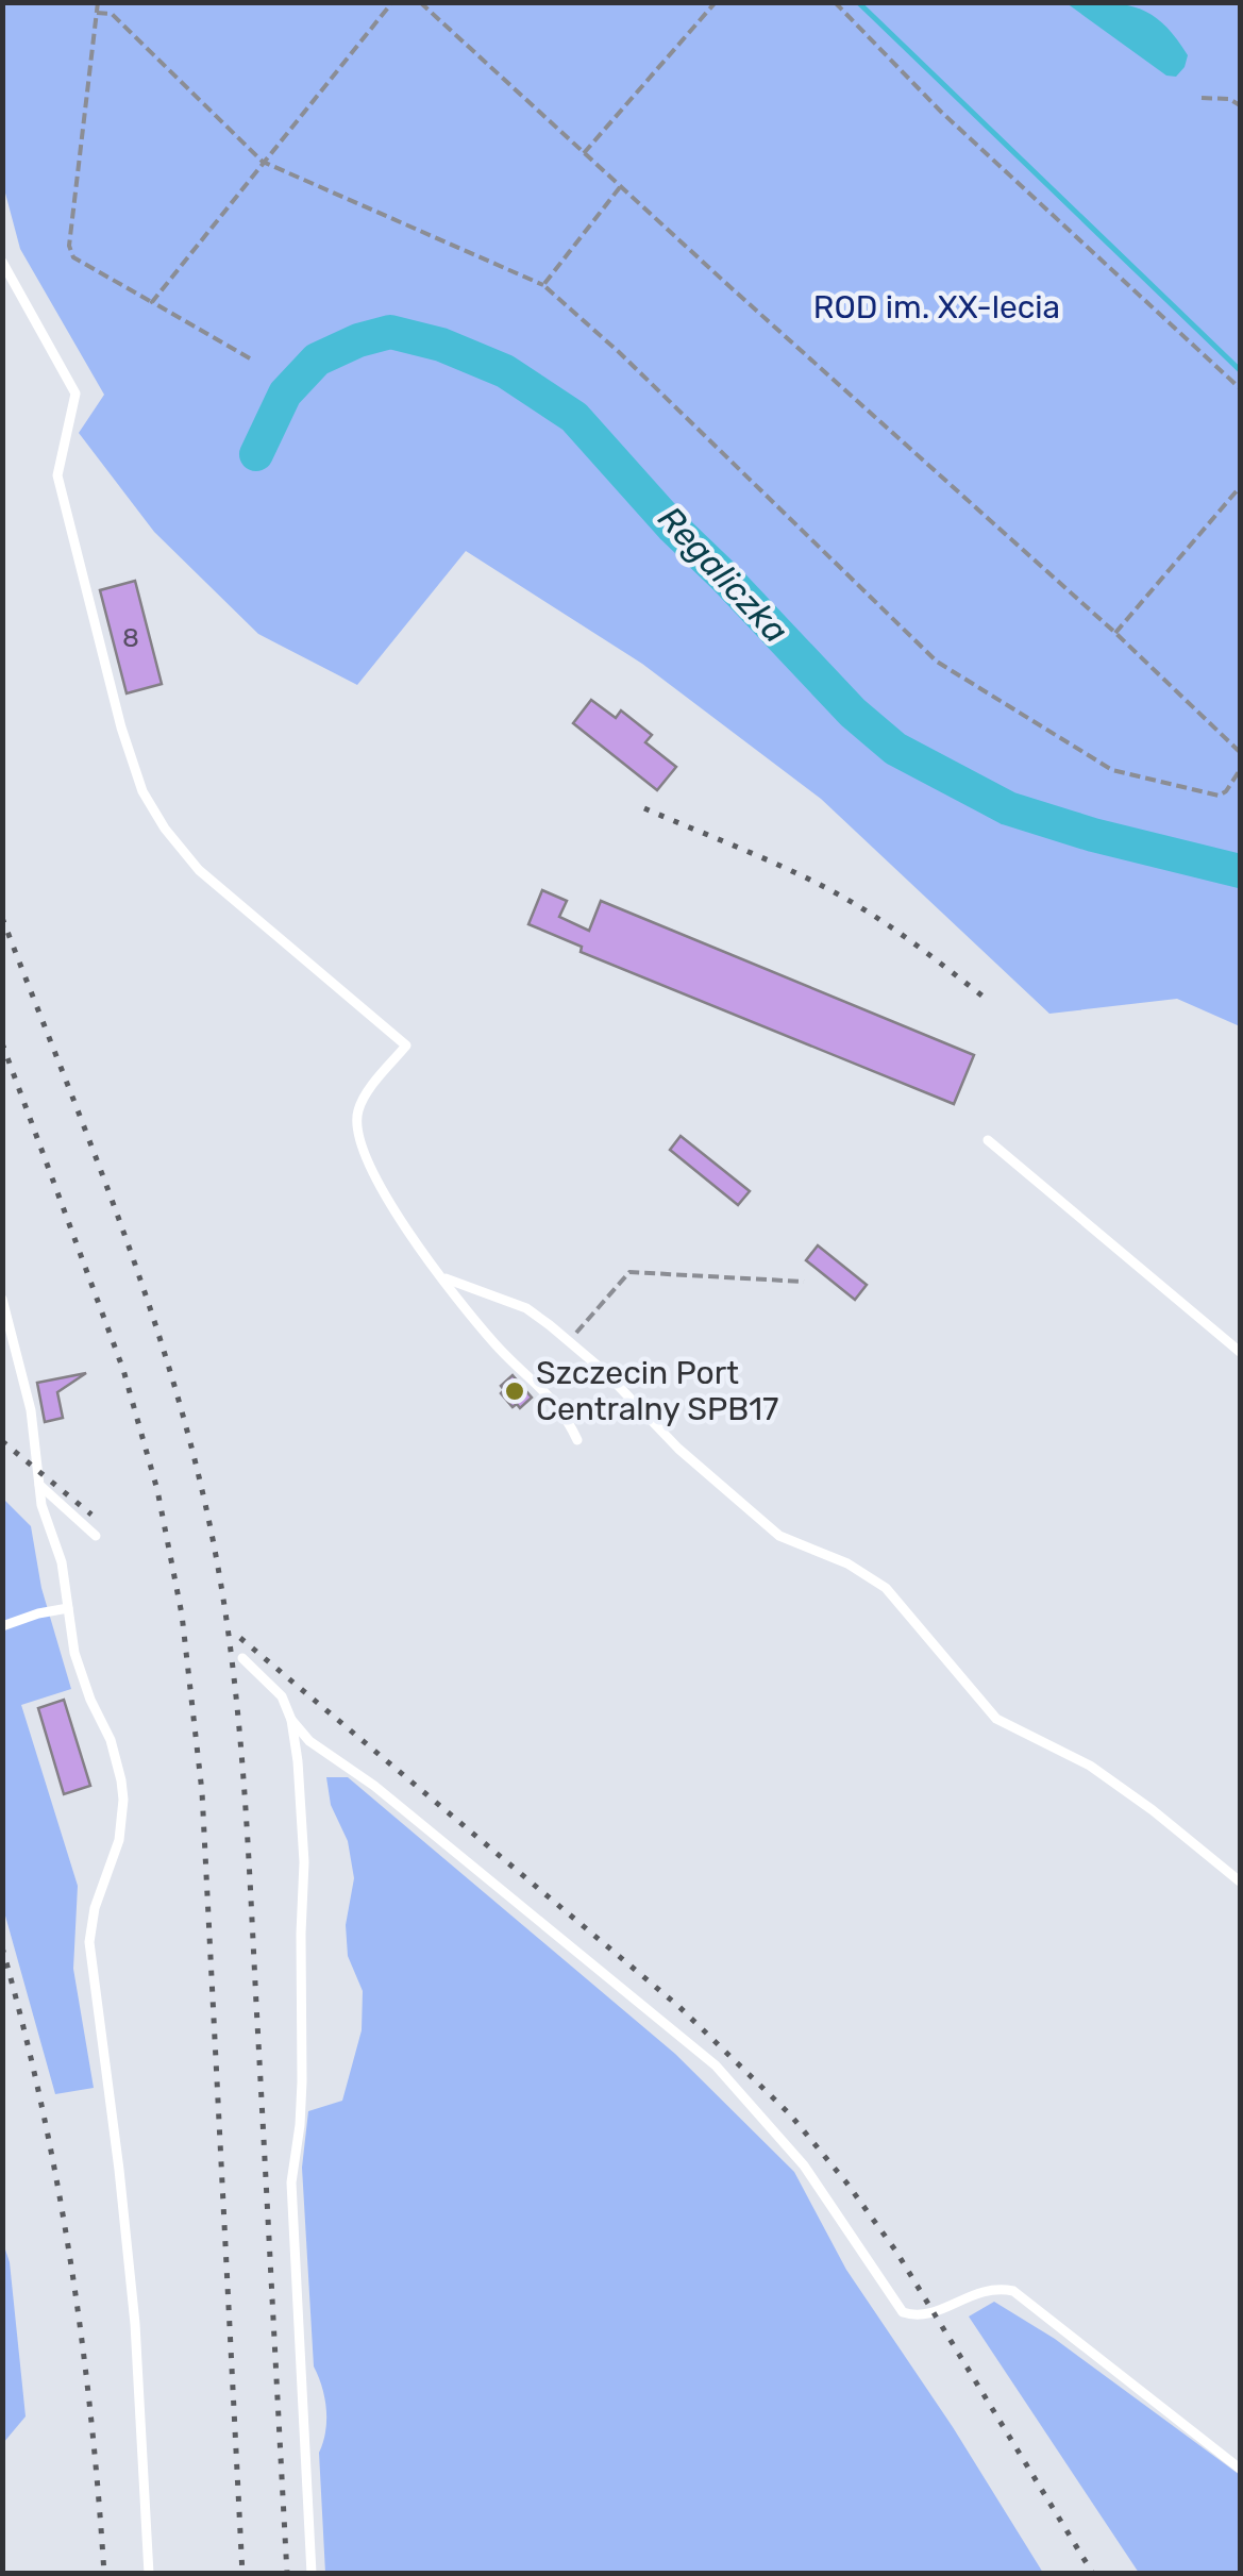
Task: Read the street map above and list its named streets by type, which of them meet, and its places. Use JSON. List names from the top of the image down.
{
  "water": ["Regaliczka"],
  "parks": ["ROD im. XX-lecia"],
  "places": ["Szczecin Port Centralny SPB17"],
  "house_numbers": ["8"]
}
